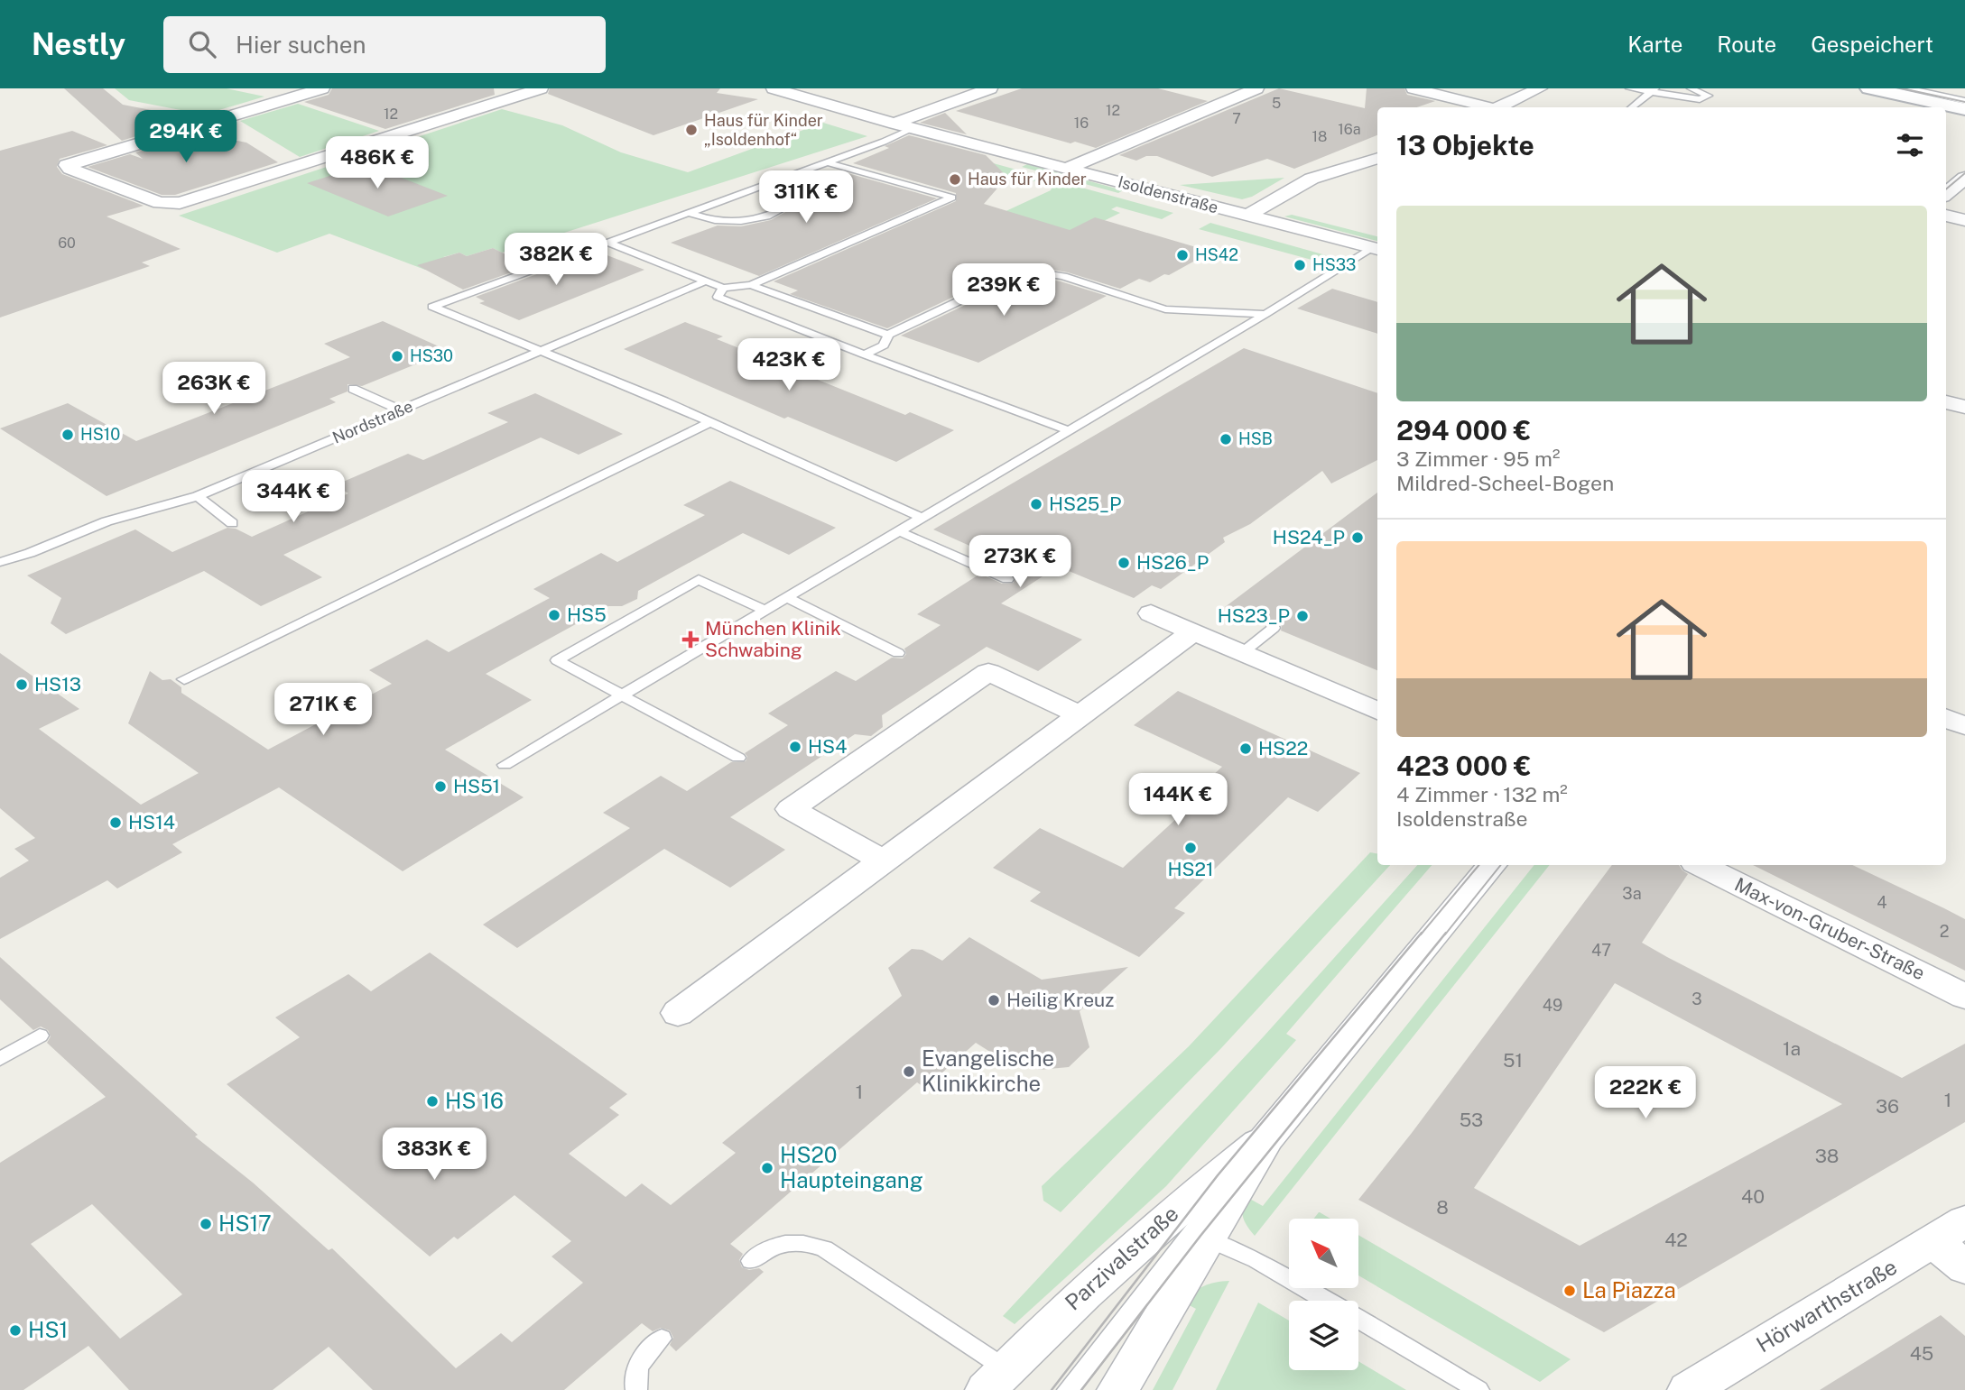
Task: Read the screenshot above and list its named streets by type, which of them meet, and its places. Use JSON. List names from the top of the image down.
{
  "streets": {
    "street": [
      "Isoldenstraße",
      "Max-von-Gruber-Straße",
      "Parzivalstraße",
      "Hörwarthstraße"
    ],
    "lane": ["Nordstraße"]
  },
  "places": {
    "other": [
      "Haus für Kinder „Isoldenhof“",
      "Haus für Kinder",
      "HS42",
      "HS33",
      "HS30",
      "HS10",
      "HSB",
      "HS25_P",
      "HS24_P",
      "HS26_P",
      "HS5",
      "HS23_P",
      "HS13",
      "HS4",
      "HS22",
      "HS51",
      "HS14",
      "HS21",
      "Heilig Kreuz",
      "Evangelische Klinikkirche",
      "HS 16",
      "HS20 Haupteingang",
      "HS17",
      "La Piazza",
      "HS1"
    ],
    "health": ["München Klinik Schwabing"]
  },
  "house_numbers": [
    "5",
    "12",
    "12",
    "7",
    "16",
    "16a",
    "18",
    "60",
    "3a",
    "4",
    "2",
    "47",
    "3",
    "49",
    "1a",
    "51",
    "1",
    "1",
    "36",
    "53",
    "38",
    "40",
    "8",
    "42",
    "45"
  ],
  "north": "top left",
  "page": {
    "header": "Nestly",
    "search": "Hier suchen",
    "nav": ["Karte", "Route", "Gespeichert"],
    "heading": "13 Objekte",
    "price": [
      "294K €",
      "486K €",
      "311K €",
      "382K €",
      "239K €",
      "423K €",
      "263K €",
      "344K €",
      "273K €",
      "271K €",
      "144K €",
      "222K €",
      "383K €"
    ],
    "list": [
      {
        "name": "294 000 €",
        "note": "3 Zimmer · 95 m² · Mildred-Scheel-Bogen"
      },
      {
        "name": "423 000 €",
        "note": "4 Zimmer · 132 m² · Isoldenstraße"
      }
    ]
  }
}
